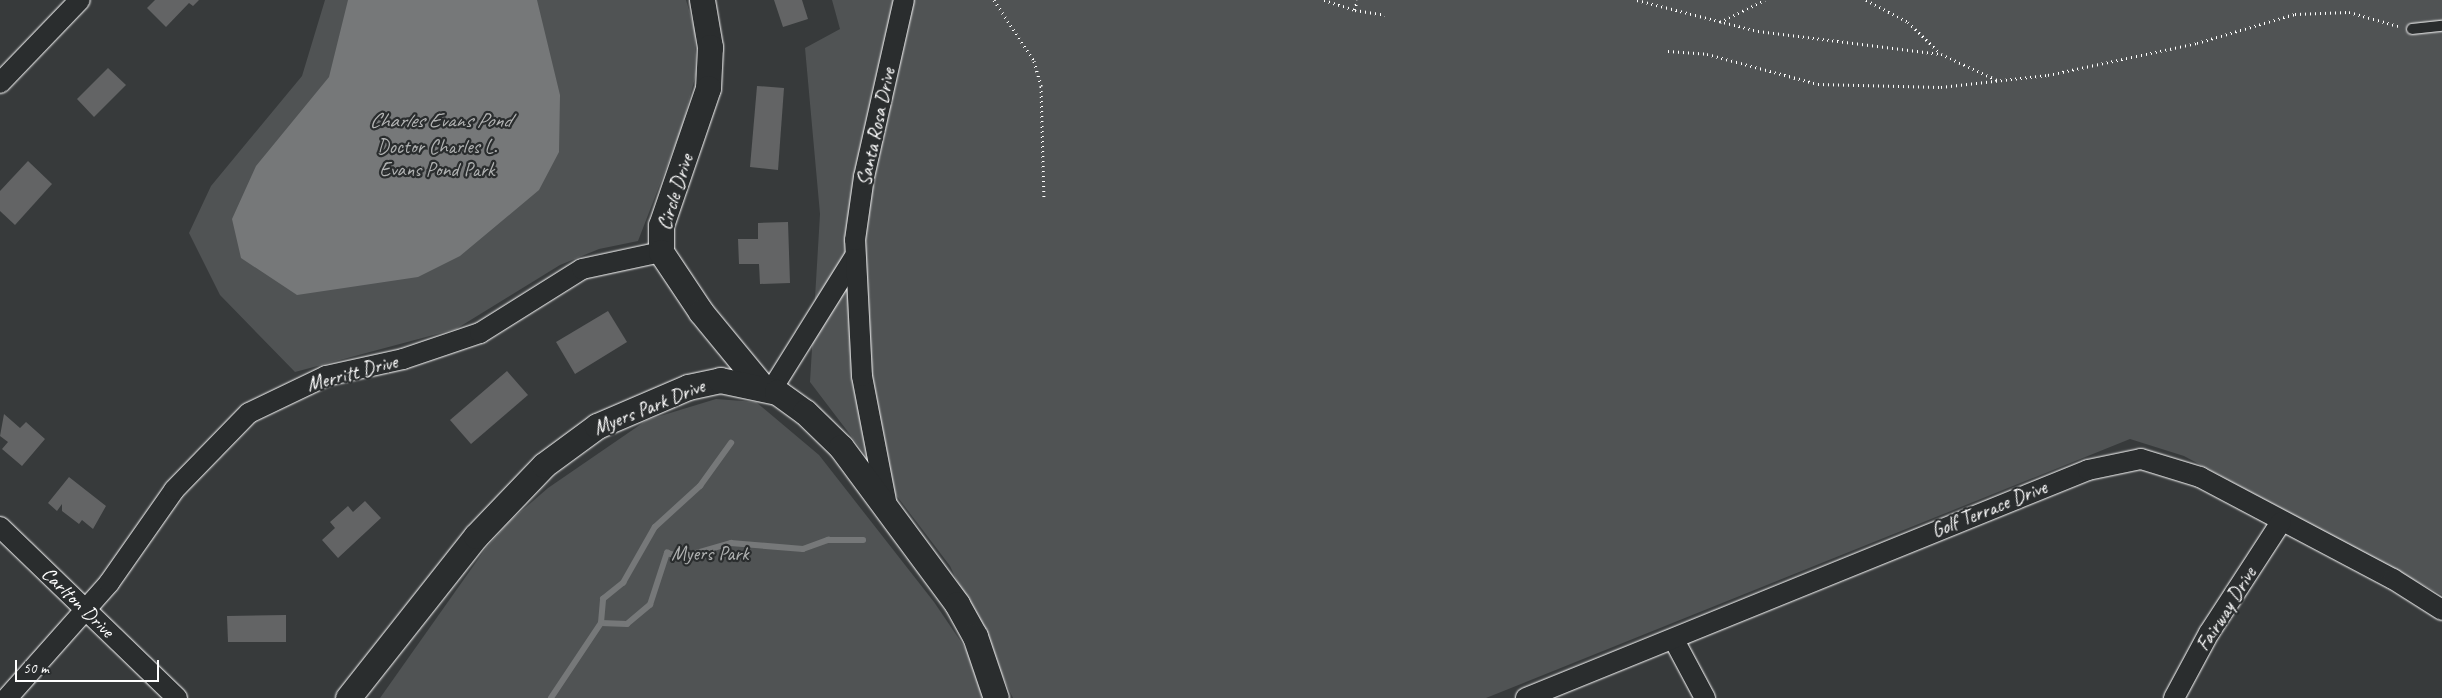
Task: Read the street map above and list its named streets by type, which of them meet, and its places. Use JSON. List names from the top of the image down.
{
  "streets": {
    "street": [
      "Santa Rosa Drive",
      "Circle Drive",
      "Merritt Drive",
      "Myers Park Drive",
      "Golf Terrace Drive",
      "Carlton Drive",
      "Fairway Drive"
    ]
  },
  "crossings": [
    ["Santa Rosa Drive", "Circle Drive"],
    ["Santa Rosa Drive", "Myers Park Drive"],
    ["Circle Drive", "Merritt Drive"],
    ["Circle Drive", "Myers Park Drive"],
    ["Merritt Drive", "Carlton Drive"],
    ["Golf Terrace Drive", "Fairway Drive"]
  ],
  "water": ["Charles Evans Pond"],
  "parks": ["Doctor Charles L. Evans Pond Park", "Myers Park"],
  "scale_bar": "50 m"
}
